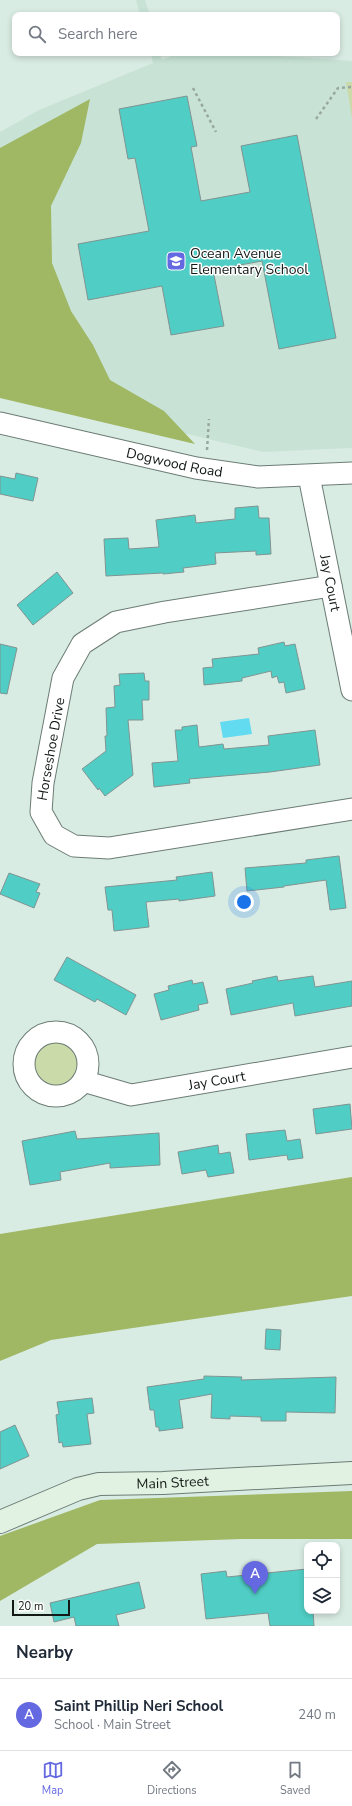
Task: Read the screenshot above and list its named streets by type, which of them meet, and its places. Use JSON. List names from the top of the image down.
{
  "streets": {
    "main road": ["Main Street"],
    "street": ["Dogwood Road", "Jay Court", "Horseshoe Drive"]
  },
  "crossings": [
    ["Dogwood Road", "Jay Court"],
    ["Jay Court", "Horseshoe Drive"]
  ],
  "places": {
    "school or university": ["Ocean Avenue Elementary School"]
  },
  "scale_bar": "20 m",
  "page": {
    "search": "Search here",
    "pins": "A",
    "scale": "20 m",
    "heading": "Nearby",
    "list": [
      {
        "mark": "A",
        "name": "Saint Phillip Neri School",
        "note": "School · Main Street",
        "value": "240 m"
      }
    ],
    "nav": ["Map", "Directions", "Saved"]
  }
}
